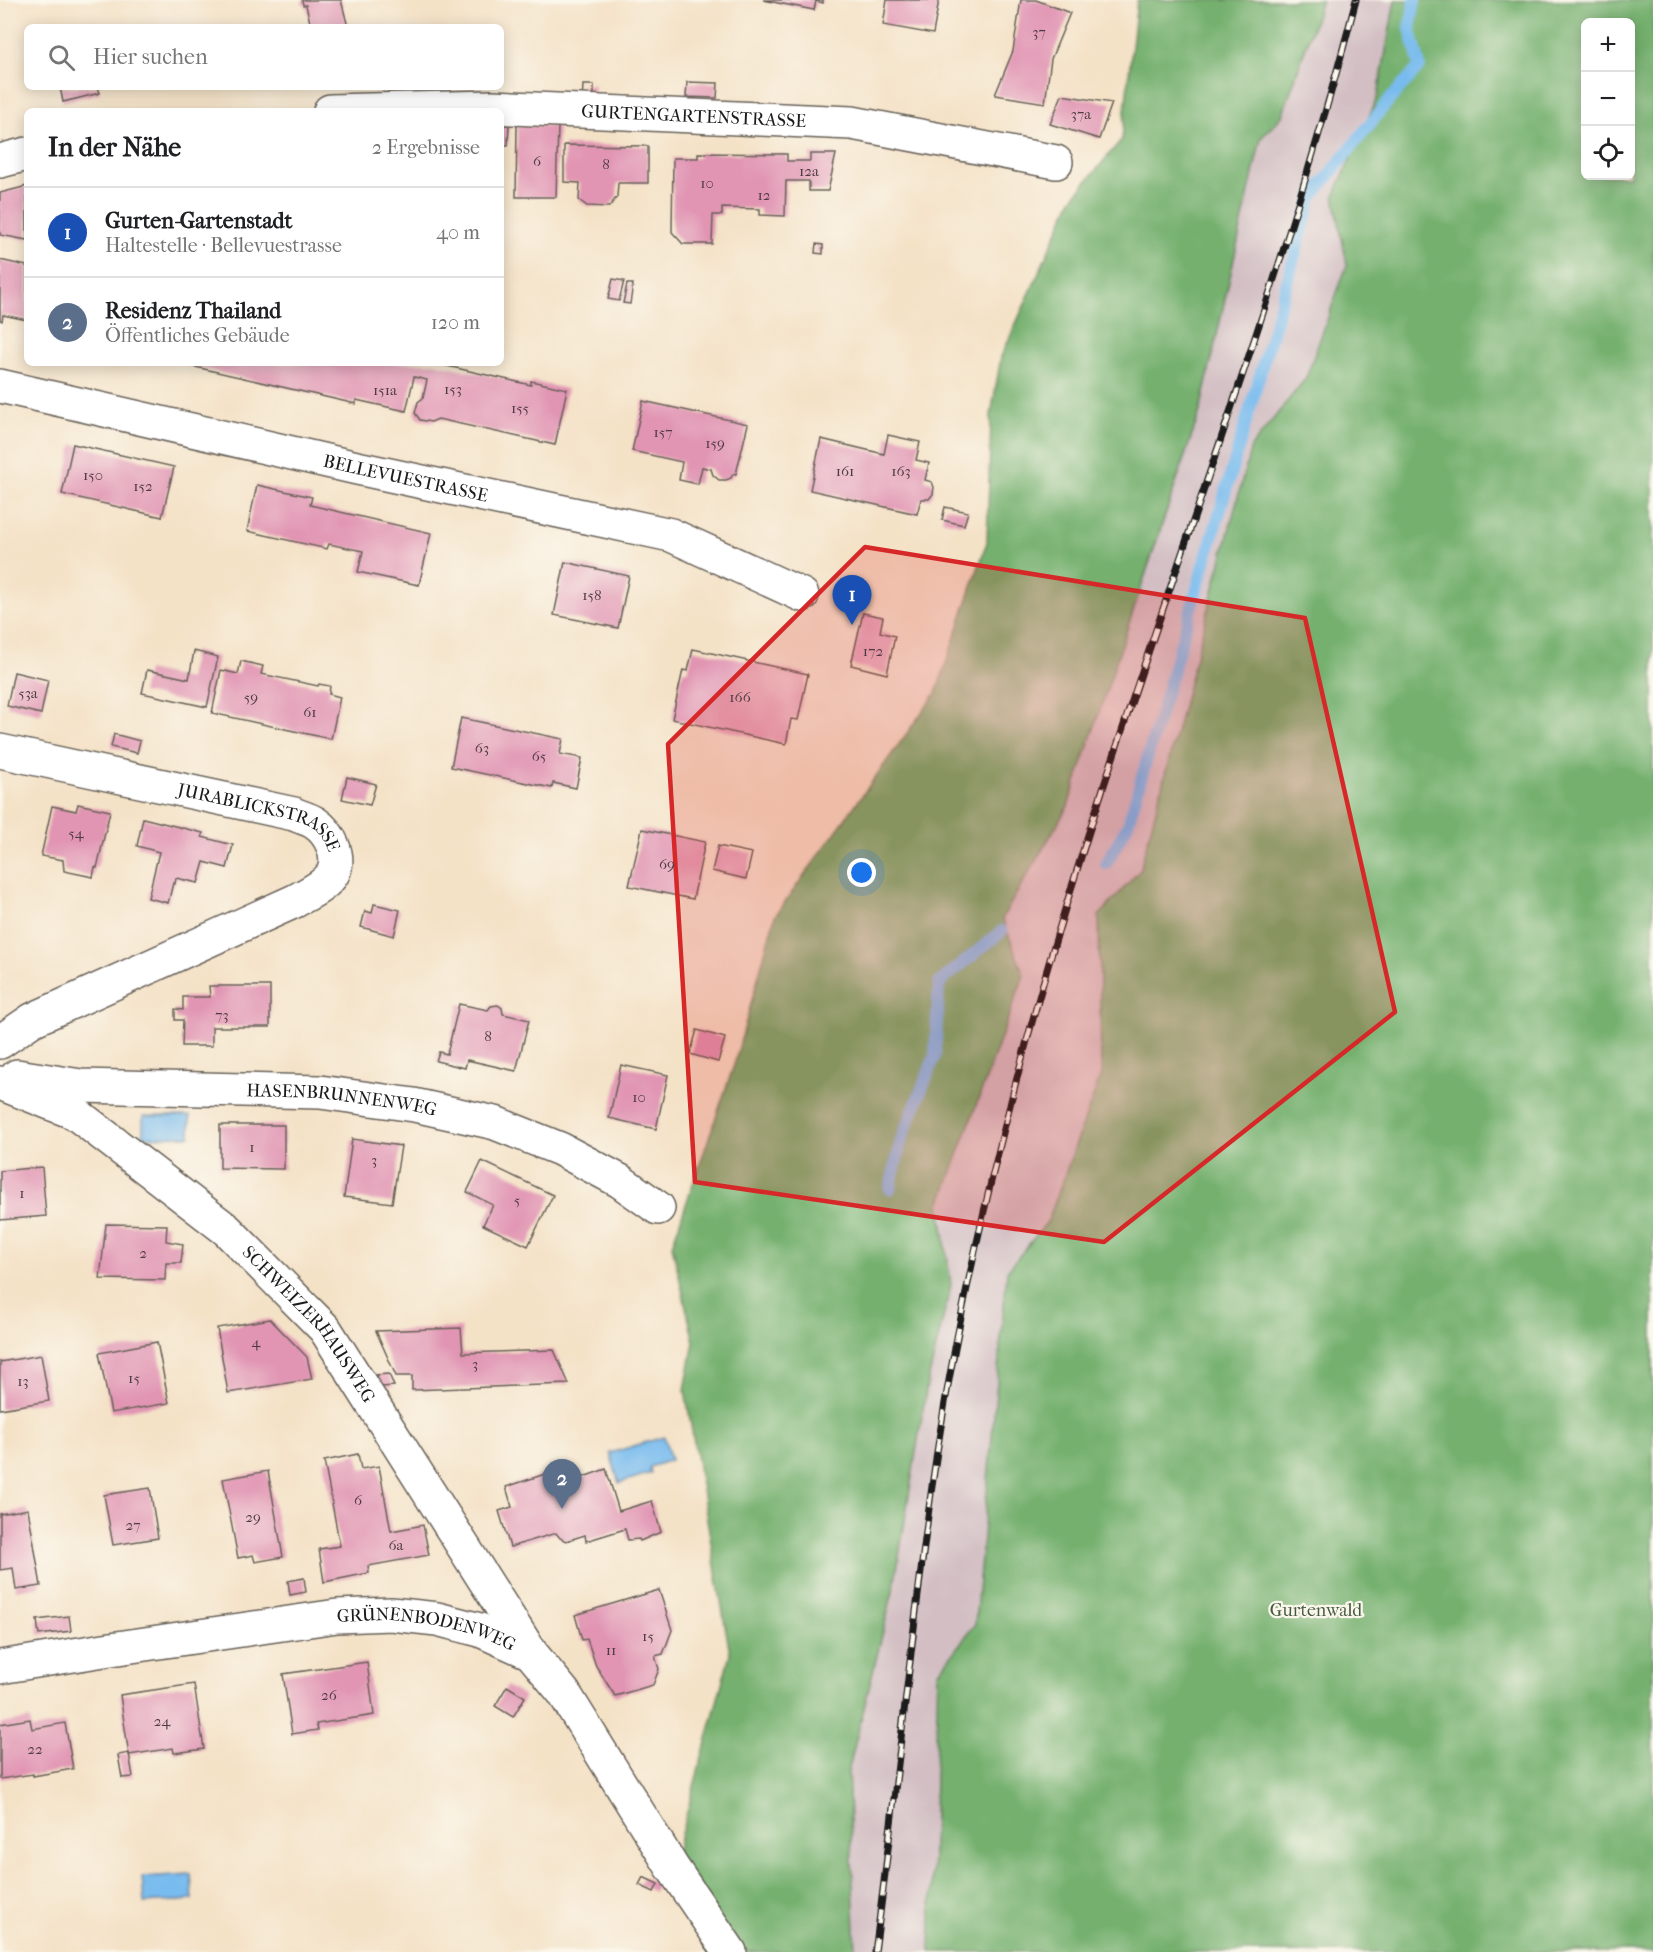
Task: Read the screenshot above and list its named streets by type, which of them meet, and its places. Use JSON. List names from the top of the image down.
{
  "streets": {
    "street": [
      "GURTENGARTENSTRASSE",
      "BELLEVUESTRASSE",
      "JURABLICKSTRASSE",
      "HASENBRUNNENWEG",
      "SCHWEIZERHAUSWEG",
      "GRÜNENBODENWEG"
    ]
  },
  "crossings": [
    ["SCHWEIZERHAUSWEG", "GRÜNENBODENWEG"]
  ],
  "parks": ["Gurtenwald"],
  "house_numbers": [
    "37",
    "37a",
    "6",
    "8",
    "12a",
    "10",
    "12",
    "153",
    "151a",
    "155",
    "157",
    "159",
    "161",
    "163",
    "150",
    "152",
    "158",
    "172",
    "53a",
    "59",
    "166",
    "61",
    "63",
    "65",
    "54",
    "69",
    "73",
    "8",
    "10",
    "1",
    "3",
    "1",
    "5",
    "2",
    "4",
    "3",
    "15",
    "13",
    "6",
    "29",
    "27",
    "6a",
    "15",
    "11",
    "26",
    "24",
    "22"
  ],
  "page": {
    "map_buttons": ["+", "−"],
    "search": "Hier suchen",
    "heading": ["In der Nähe", "2 Ergebnisse"],
    "list": [
      {
        "mark": "1",
        "name": "Gurten-Gartenstadt",
        "note": "Haltestelle · Bellevuestrasse",
        "value": "40 m"
      },
      {
        "mark": "2",
        "name": "Residenz Thailand",
        "note": "Öffentliches Gebäude",
        "value": "120 m"
      }
    ],
    "pins": ["1", "2"]
  }
}
